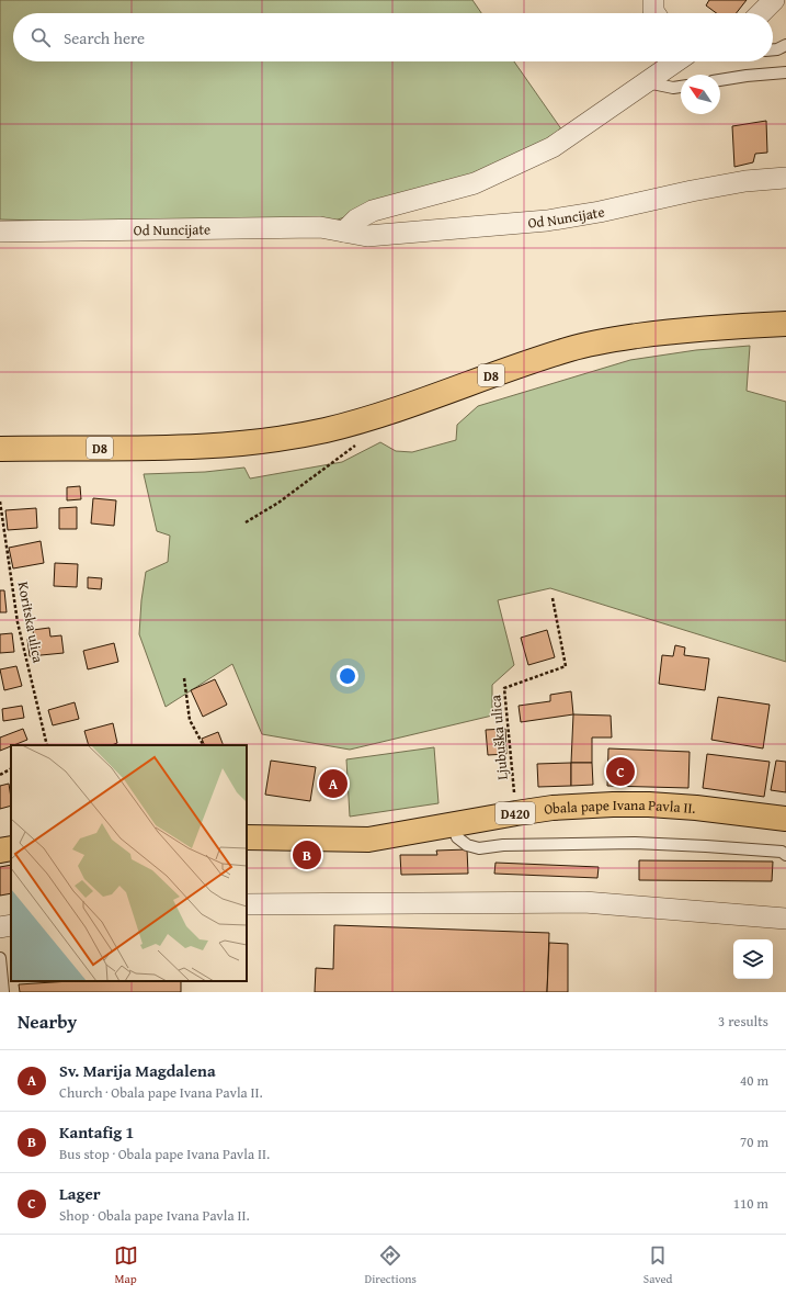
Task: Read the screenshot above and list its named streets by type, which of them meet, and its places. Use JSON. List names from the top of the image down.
{
  "streets": {
    "main road": ["D8", "Obala pape Ivana Pavla II.", "D420"],
    "street": ["Od Nuncijate"],
    "path": ["Koritska ulica", "Ljubuška ulica"]
  },
  "crossings": [
    ["Ljubuška ulica", "Obala pape Ivana Pavla II."]
  ],
  "north": "top left",
  "page": {
    "search": "Search here",
    "pins": ["C", "A", "B"],
    "heading": ["Nearby", "3 results"],
    "list": [
      {
        "mark": "A",
        "name": "Sv. Marija Magdalena",
        "note": "Church · Obala pape Ivana Pavla II.",
        "value": "40 m"
      },
      {
        "mark": "B",
        "name": "Kantafig 1",
        "note": "Bus stop · Obala pape Ivana Pavla II.",
        "value": "70 m"
      },
      {
        "mark": "C",
        "name": "Lager",
        "note": "Shop · Obala pape Ivana Pavla II.",
        "value": "110 m"
      }
    ],
    "nav": ["Map", "Directions", "Saved"]
  }
}
